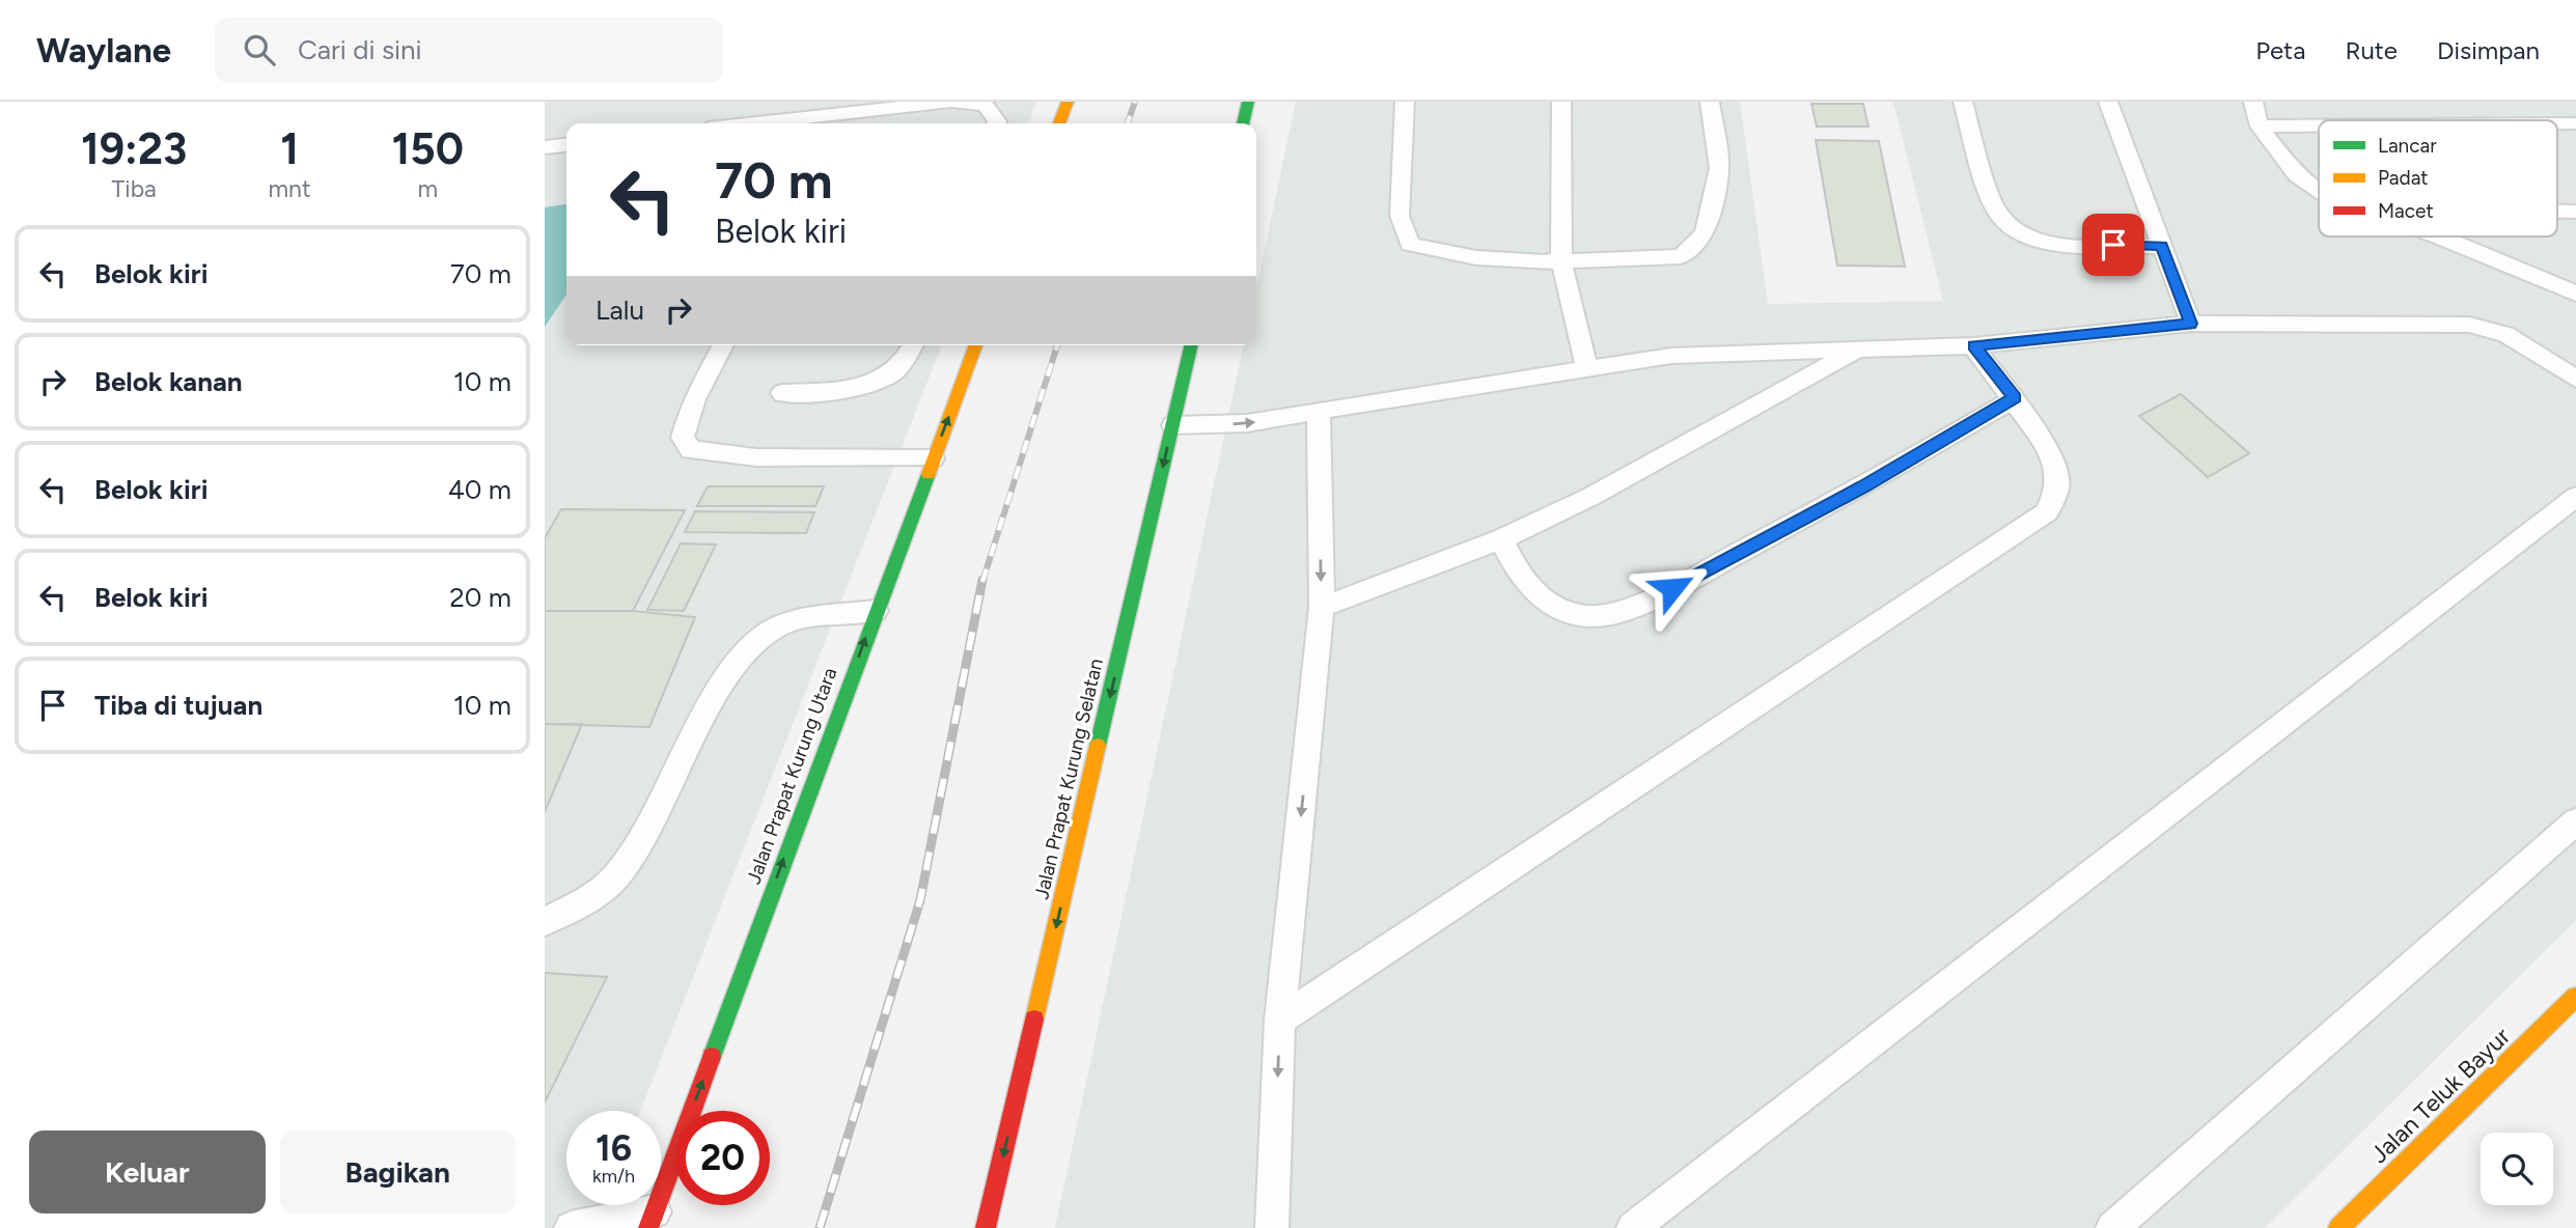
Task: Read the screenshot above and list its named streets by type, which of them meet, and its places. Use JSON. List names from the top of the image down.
{
  "streets": {
    "street": ["Jalan Prapat Kurung Utara", "Jalan Prapat Kurung Selatan", "Jalan Teluk Bayur"]
  },
  "one_way": ["Jalan Prapat Kurung Utara", "Jalan Prapat Kurung Selatan"],
  "legend": ["Lancar", "Padat", "Macet"],
  "page": {
    "header": "Waylane",
    "search": "Cari di sini",
    "nav": ["Peta", "Rute", "Disimpan"],
    "eta": [
      "19:23",
      "Tiba",
      "1",
      "mnt",
      "150",
      "m"
    ],
    "turn": ["70 m", "Belok kiri"],
    "list": [
      {
        "name": "Belok kiri",
        "value": "70 m"
      },
      {
        "name": "Belok kanan",
        "value": "10 m"
      },
      {
        "name": "Belok kiri",
        "value": "40 m"
      },
      {
        "name": "Belok kiri",
        "value": "20 m"
      },
      {
        "name": "Tiba di tujuan",
        "value": "10 m"
      }
    ],
    "then": "Lalu",
    "speed": "16 km/h",
    "limit": "20",
    "buttons": ["Keluar", "Bagikan"]
  }
}
